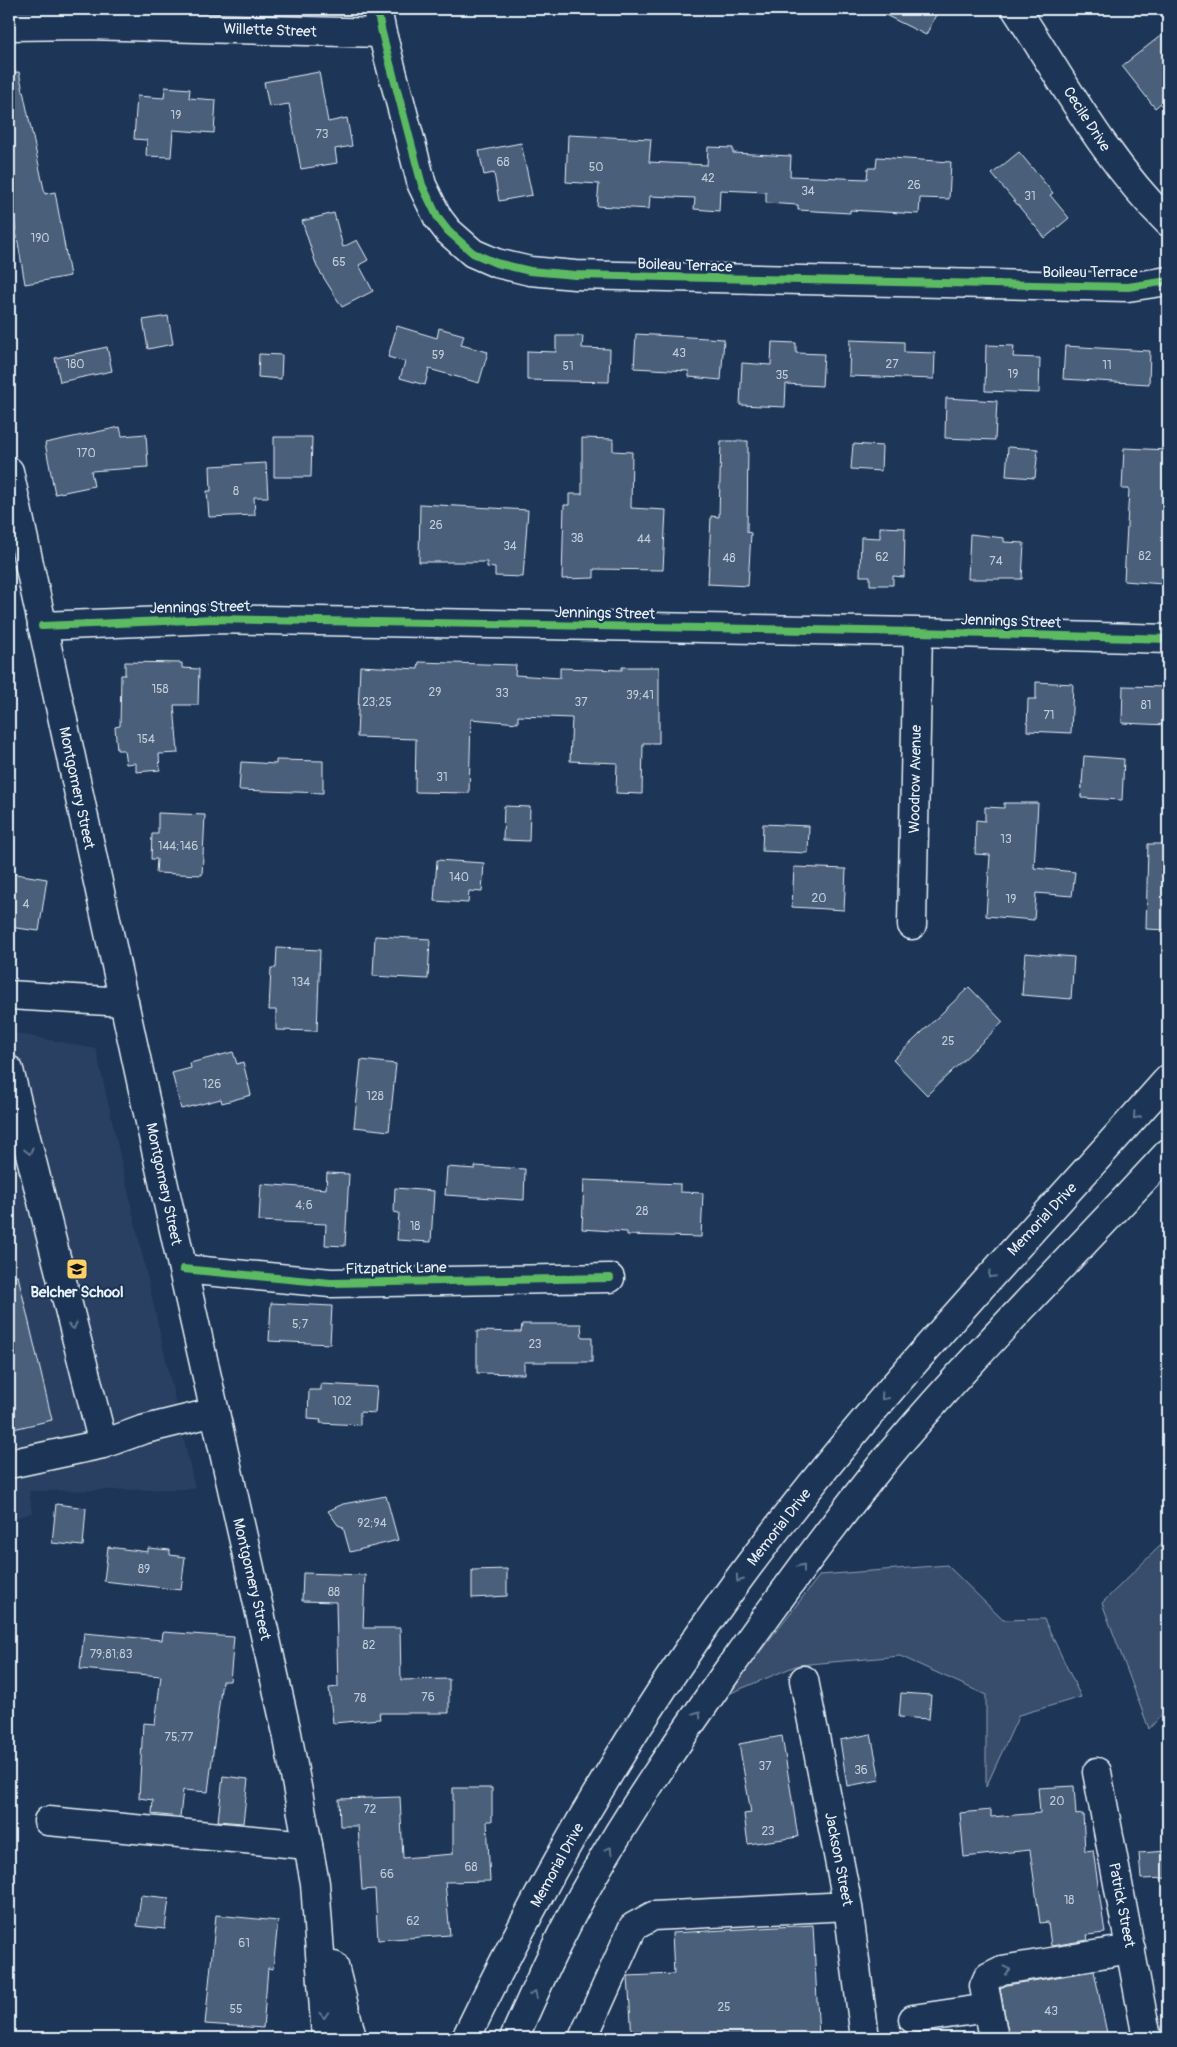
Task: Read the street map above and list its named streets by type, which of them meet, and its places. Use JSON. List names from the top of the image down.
{
  "streets": {
    "street": [
      "Willette Street",
      "Cecile Drive",
      "Boileau Terrace",
      "Jennings Street",
      "Woodrow Avenue",
      "Montgomery Street",
      "Memorial Drive",
      "Fitzpatrick Lane",
      "Jackson Street",
      "Patrick Street"
    ]
  },
  "crossings": [
    ["Willette Street", "Boileau Terrace"],
    ["Jennings Street", "Woodrow Avenue"],
    ["Jennings Street", "Montgomery Street"],
    ["Montgomery Street", "Fitzpatrick Lane"]
  ],
  "places": {
    "school or university": ["Belcher School"]
  },
  "house_numbers": [
    "19",
    "73",
    "68",
    "50",
    "42",
    "26",
    "34",
    "31",
    "190",
    "65",
    "43",
    "59",
    "180",
    "27",
    "11",
    "51",
    "19",
    "35",
    "170",
    "8",
    "26",
    "38",
    "44",
    "34",
    "82",
    "62",
    "48",
    "74",
    "158",
    "29",
    "33",
    "39;41",
    "23;25",
    "37",
    "81",
    "71",
    "154",
    "31",
    "13",
    "144;146",
    "140",
    "20",
    "19",
    "4",
    "134",
    "25",
    "126",
    "128",
    "4;6",
    "28",
    "18",
    "5;7",
    "23",
    "102",
    "92;94",
    "89",
    "88",
    "82",
    "79;81;83",
    "76",
    "78",
    "75;77",
    "37",
    "36",
    "20",
    "72",
    "23",
    "68",
    "66",
    "18",
    "62",
    "61",
    "25",
    "55",
    "43"
  ]
}
